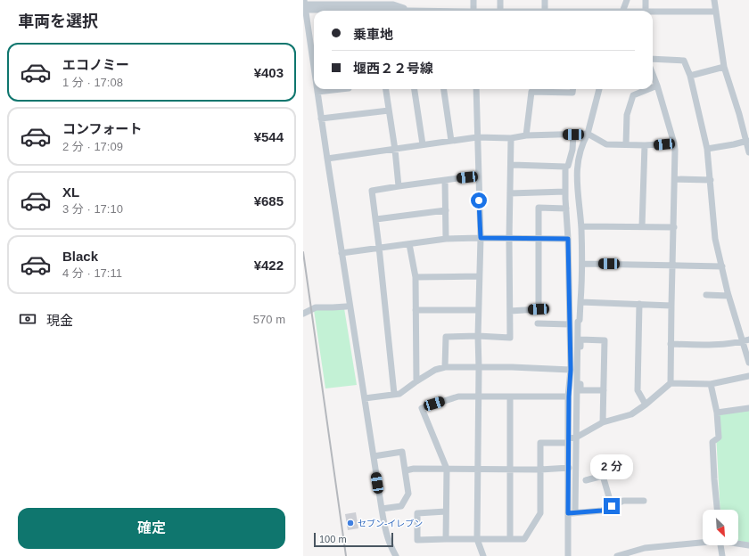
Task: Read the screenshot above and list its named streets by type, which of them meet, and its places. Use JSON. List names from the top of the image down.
{
  "places": ["セブン-イレブン"],
  "scale_bar": "100 m",
  "north": "bottom right",
  "page": {
    "heading": "車両を選択",
    "banner": ["乗車地", "堰西２２号線"],
    "list": [
      {
        "name": "エコノミー",
        "note": "1 分 · 17:08",
        "value": "¥403"
      },
      {
        "name": "コンフォート",
        "note": "2 分 · 17:09",
        "value": "¥544"
      },
      {
        "name": "XL",
        "note": "3 分 · 17:10",
        "value": "¥685"
      },
      {
        "name": "Black",
        "note": "4 分 · 17:11",
        "value": "¥422"
      }
    ],
    "pay": ["現金", "570 m"],
    "bubble": "2 分",
    "buttons": "確定",
    "scale": "100 m"
  }
}
